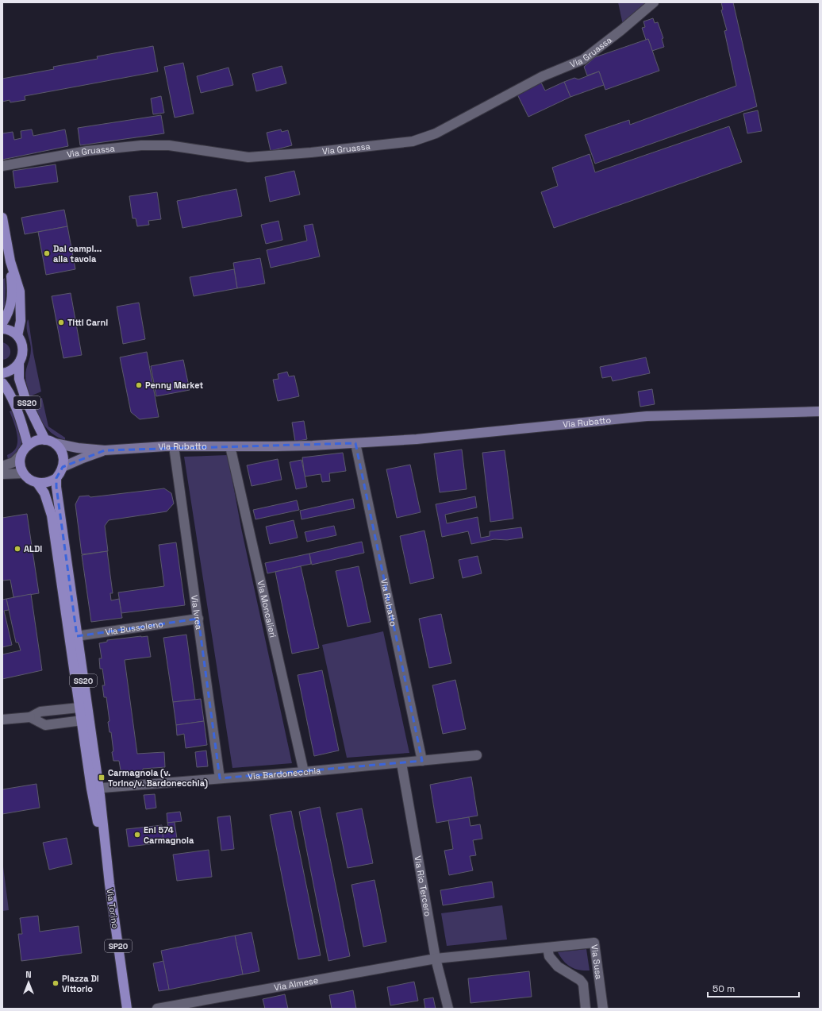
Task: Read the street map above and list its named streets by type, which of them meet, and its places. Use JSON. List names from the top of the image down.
{
  "streets": {
    "main road": ["SS20", "Via Torino", "SP20"],
    "street": [
      "Via Gruassa",
      "Via Rubatto",
      "Via Moncalieri",
      "Via Ivrea",
      "Via Bussoleno",
      "Via Bardonecchia",
      "Via Rio Tercero",
      "Via Susa",
      "Via Almese"
    ]
  },
  "crossings": [
    ["SS20", "Via Bussoleno"],
    ["SS20", "Via Bardonecchia"],
    ["SS20", "Via Torino"],
    ["Via Rubatto", "Via Moncalieri"],
    ["Via Rubatto", "Via Ivrea"],
    ["Via Rubatto", "Via Bardonecchia"],
    ["Via Moncalieri", "Via Bardonecchia"],
    ["Via Ivrea", "Via Bussoleno"],
    ["Via Ivrea", "Via Bardonecchia"],
    ["Via Bardonecchia", "Via Rio Tercero"],
    ["Via Rio Tercero", "Via Susa"],
    ["Via Rio Tercero", "Via Almese"],
    ["Via Susa", "Via Almese"]
  ],
  "places": {
    "other": [
      "Dai campi... alla tavola",
      "Titti Carni",
      "Penny Market",
      "ALDI",
      "Eni 574 Carmagnola",
      "Piazza Di Vittorio"
    ],
    "transit": ["Carmagnola (v. Torino/v. Bardonecchia)"]
  },
  "scale_bar": "50 m",
  "north": "top"
}
